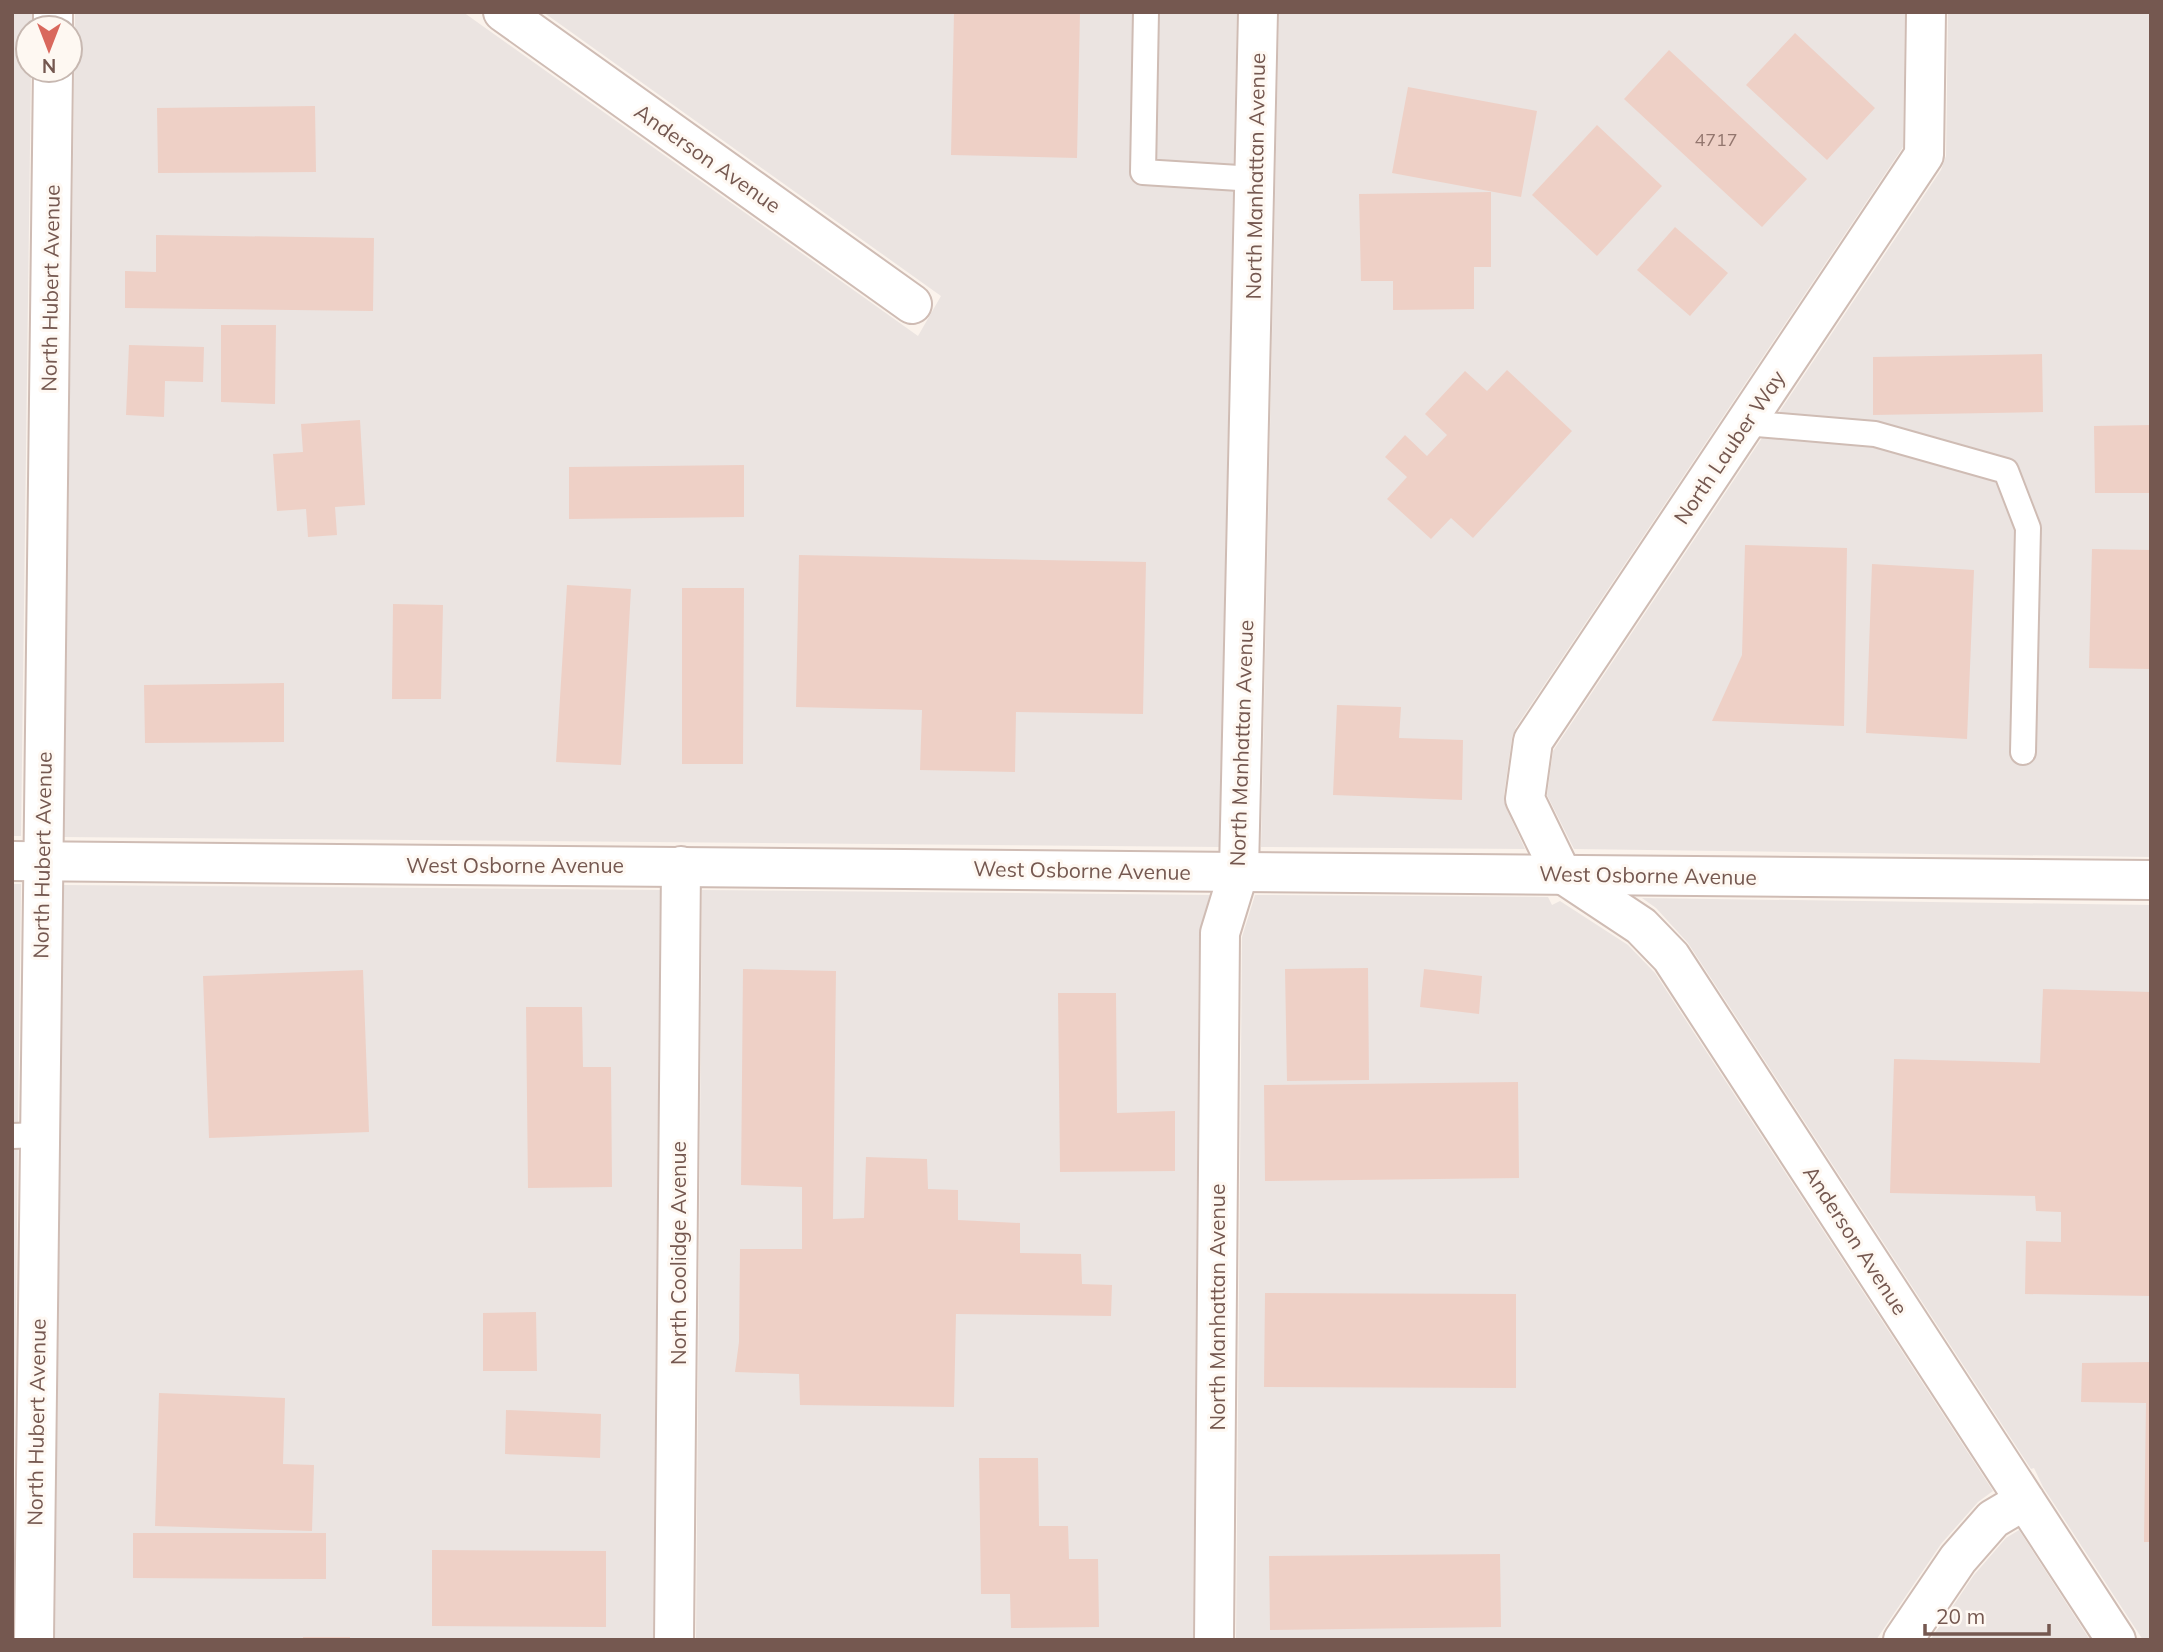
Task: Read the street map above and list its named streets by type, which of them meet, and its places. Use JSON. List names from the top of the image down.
{
  "streets": {
    "street": [
      "Anderson Avenue",
      "North Manhattan Avenue",
      "North Hubert Avenue",
      "North Lauber Way",
      "West Osborne Avenue",
      "North Coolidge Avenue"
    ]
  },
  "crossings": [
    ["Anderson Avenue", "North Lauber Way"],
    ["Anderson Avenue", "West Osborne Avenue"],
    ["North Manhattan Avenue", "West Osborne Avenue"],
    ["North Hubert Avenue", "West Osborne Avenue"],
    ["North Lauber Way", "West Osborne Avenue"],
    ["West Osborne Avenue", "North Coolidge Avenue"]
  ],
  "house_numbers": ["4717"],
  "scale_bar": "20 m",
  "north": "bottom"
}
